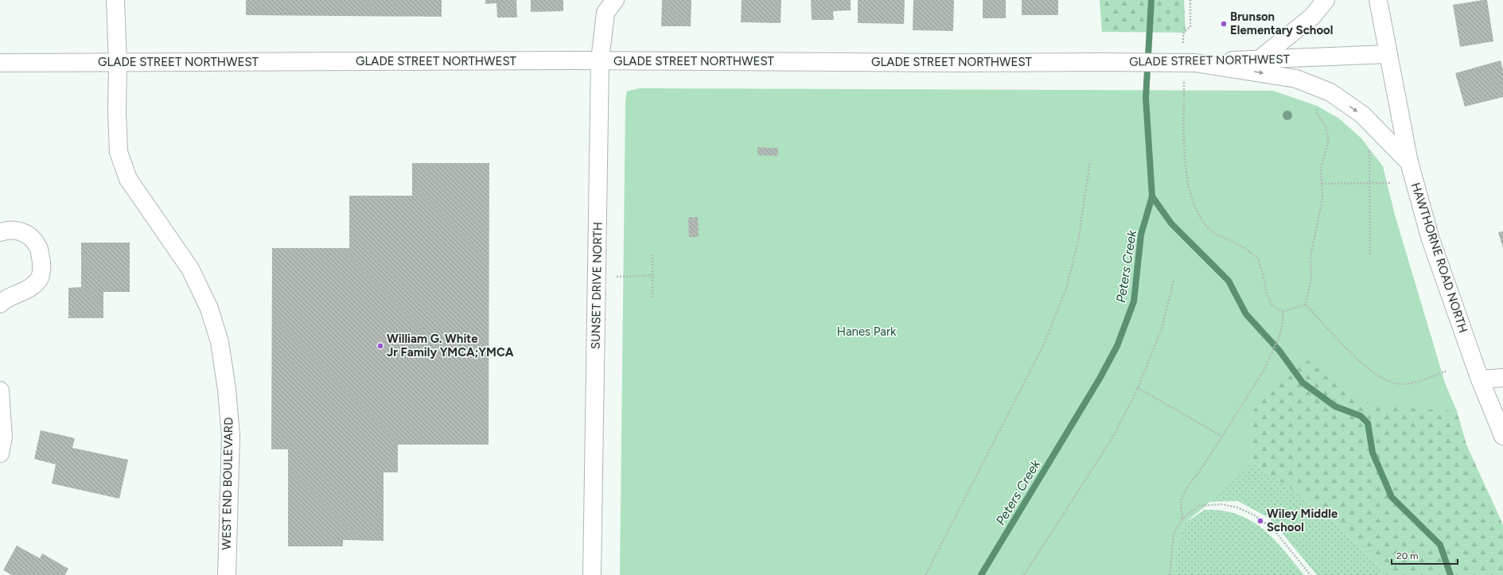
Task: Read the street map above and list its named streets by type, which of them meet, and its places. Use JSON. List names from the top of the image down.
{
  "streets": {
    "street": [
      "GLADE STREET NORTHWEST",
      "HAWTHORNE ROAD NORTH",
      "SUNSET DRIVE NORTH",
      "WEST END BOULEVARD"
    ]
  },
  "crossings": [
    ["GLADE STREET NORTHWEST", "HAWTHORNE ROAD NORTH"],
    ["GLADE STREET NORTHWEST", "SUNSET DRIVE NORTH"],
    ["GLADE STREET NORTHWEST", "WEST END BOULEVARD"]
  ],
  "water": ["Peters Creek"],
  "parks": ["Hanes Park"],
  "places": ["Brunson Elementary School", "William G. White Jr Family YMCA;YMCA", "Wiley Middle School"],
  "scale_bar": "20 m"
}
